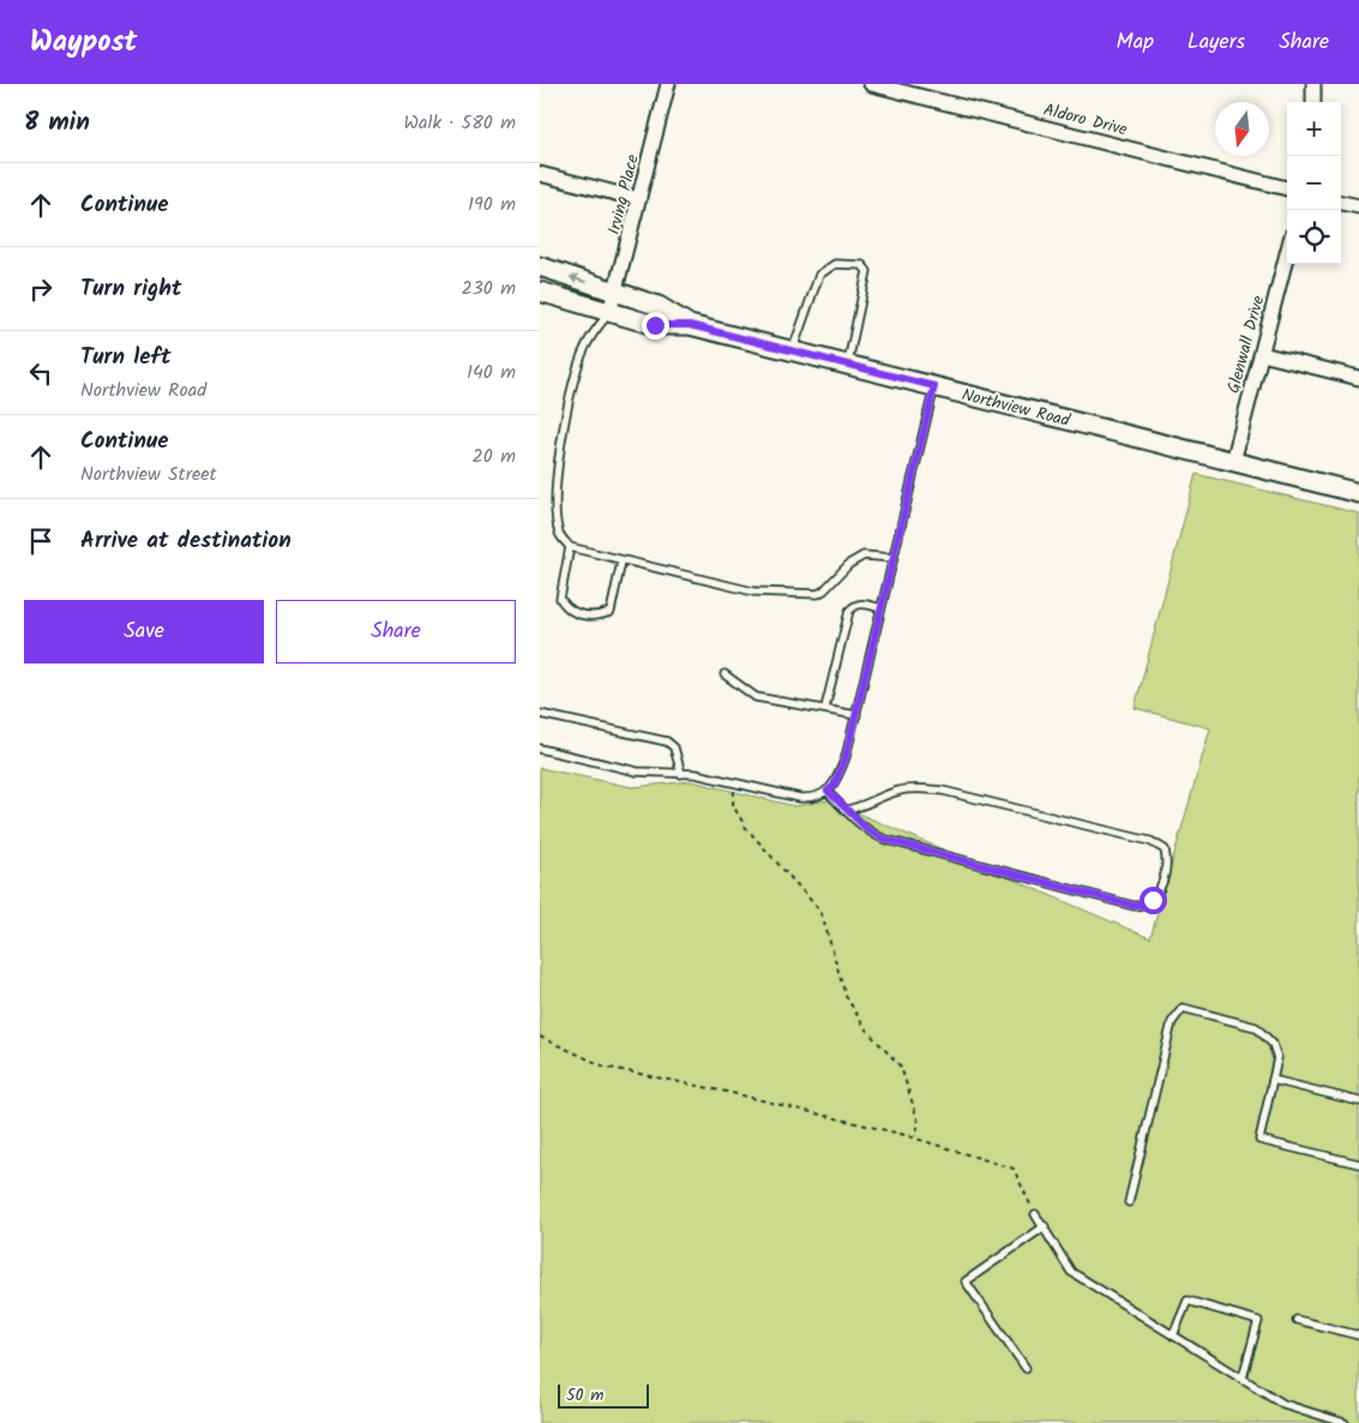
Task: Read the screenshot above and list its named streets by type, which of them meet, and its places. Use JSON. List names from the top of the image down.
{
  "streets": {
    "street": [
      "Aldoro Drive",
      "Irving Place",
      "Glenwall Drive",
      "Northview Road"
    ]
  },
  "crossings": [
    ["Irving Place", "Northview Road"],
    ["Glenwall Drive", "Northview Road"]
  ],
  "scale_bar": "50 m",
  "north": "bottom",
  "page": {
    "header": "Waypost",
    "nav": ["Map", "Layers", "Share"],
    "heading": ["8 min", "Walk · 580 m"],
    "map_buttons": ["+", "−"],
    "list": [
      ["Continue", "190 m"],
      ["Turn right", "230 m"],
      ["Turn left", "Northview Road", "140 m"],
      ["Continue", "Northview Street", "20 m"],
      "Arrive at destination"
    ],
    "buttons": ["Save", "Share"],
    "scale": "50 m"
  }
}
